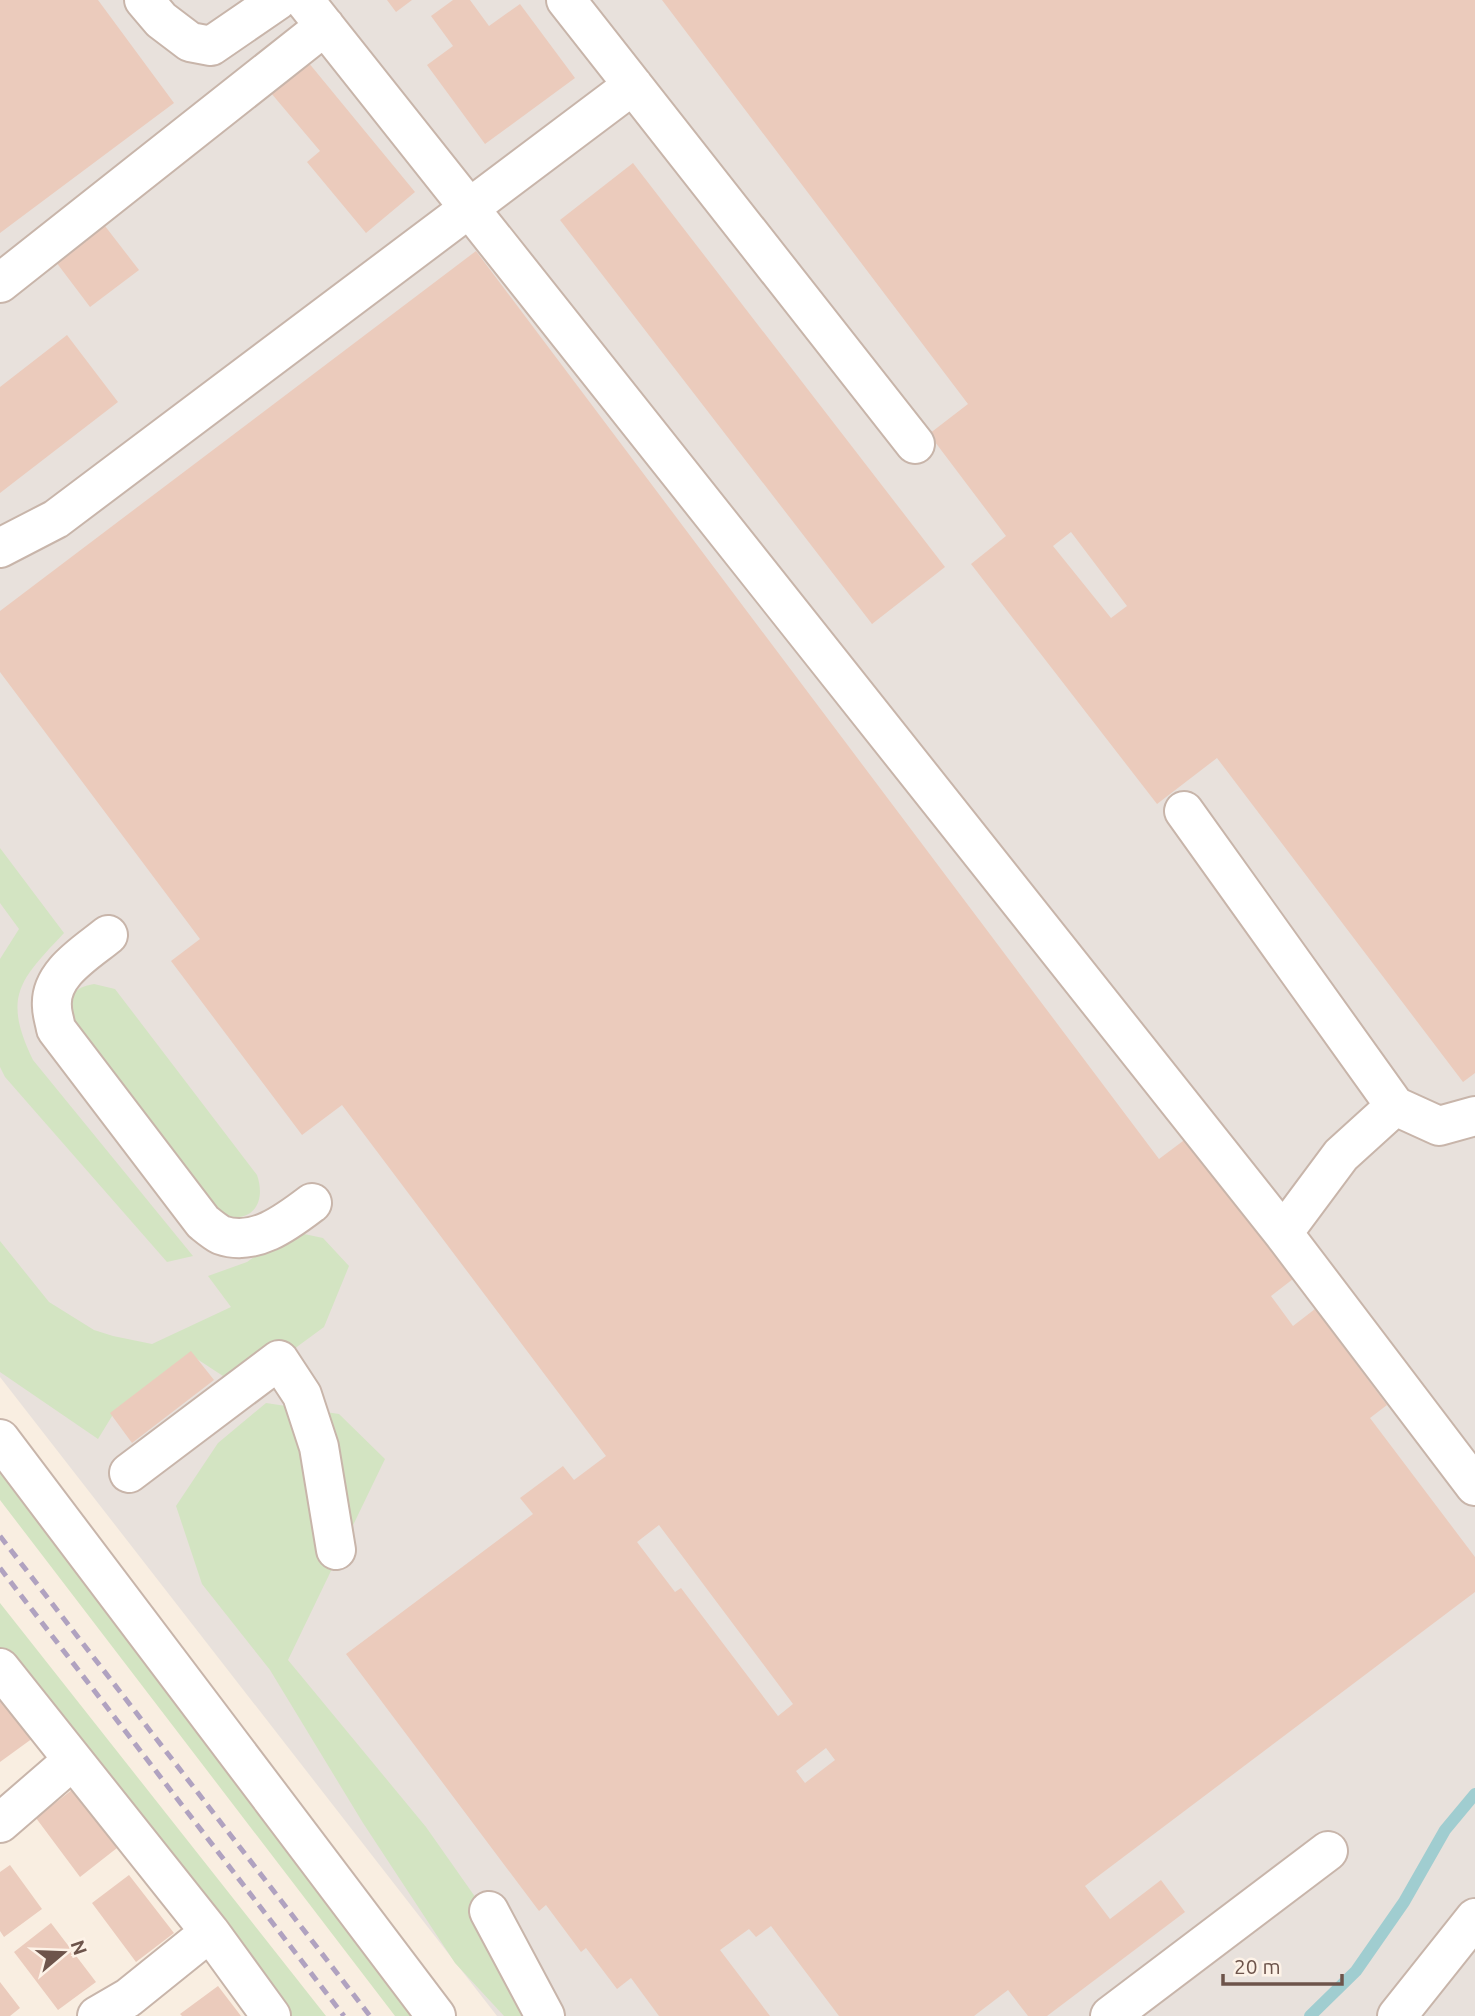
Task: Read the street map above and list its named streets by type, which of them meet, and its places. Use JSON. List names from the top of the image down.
{
  "scale_bar": "20 m",
  "north": "right"
}
